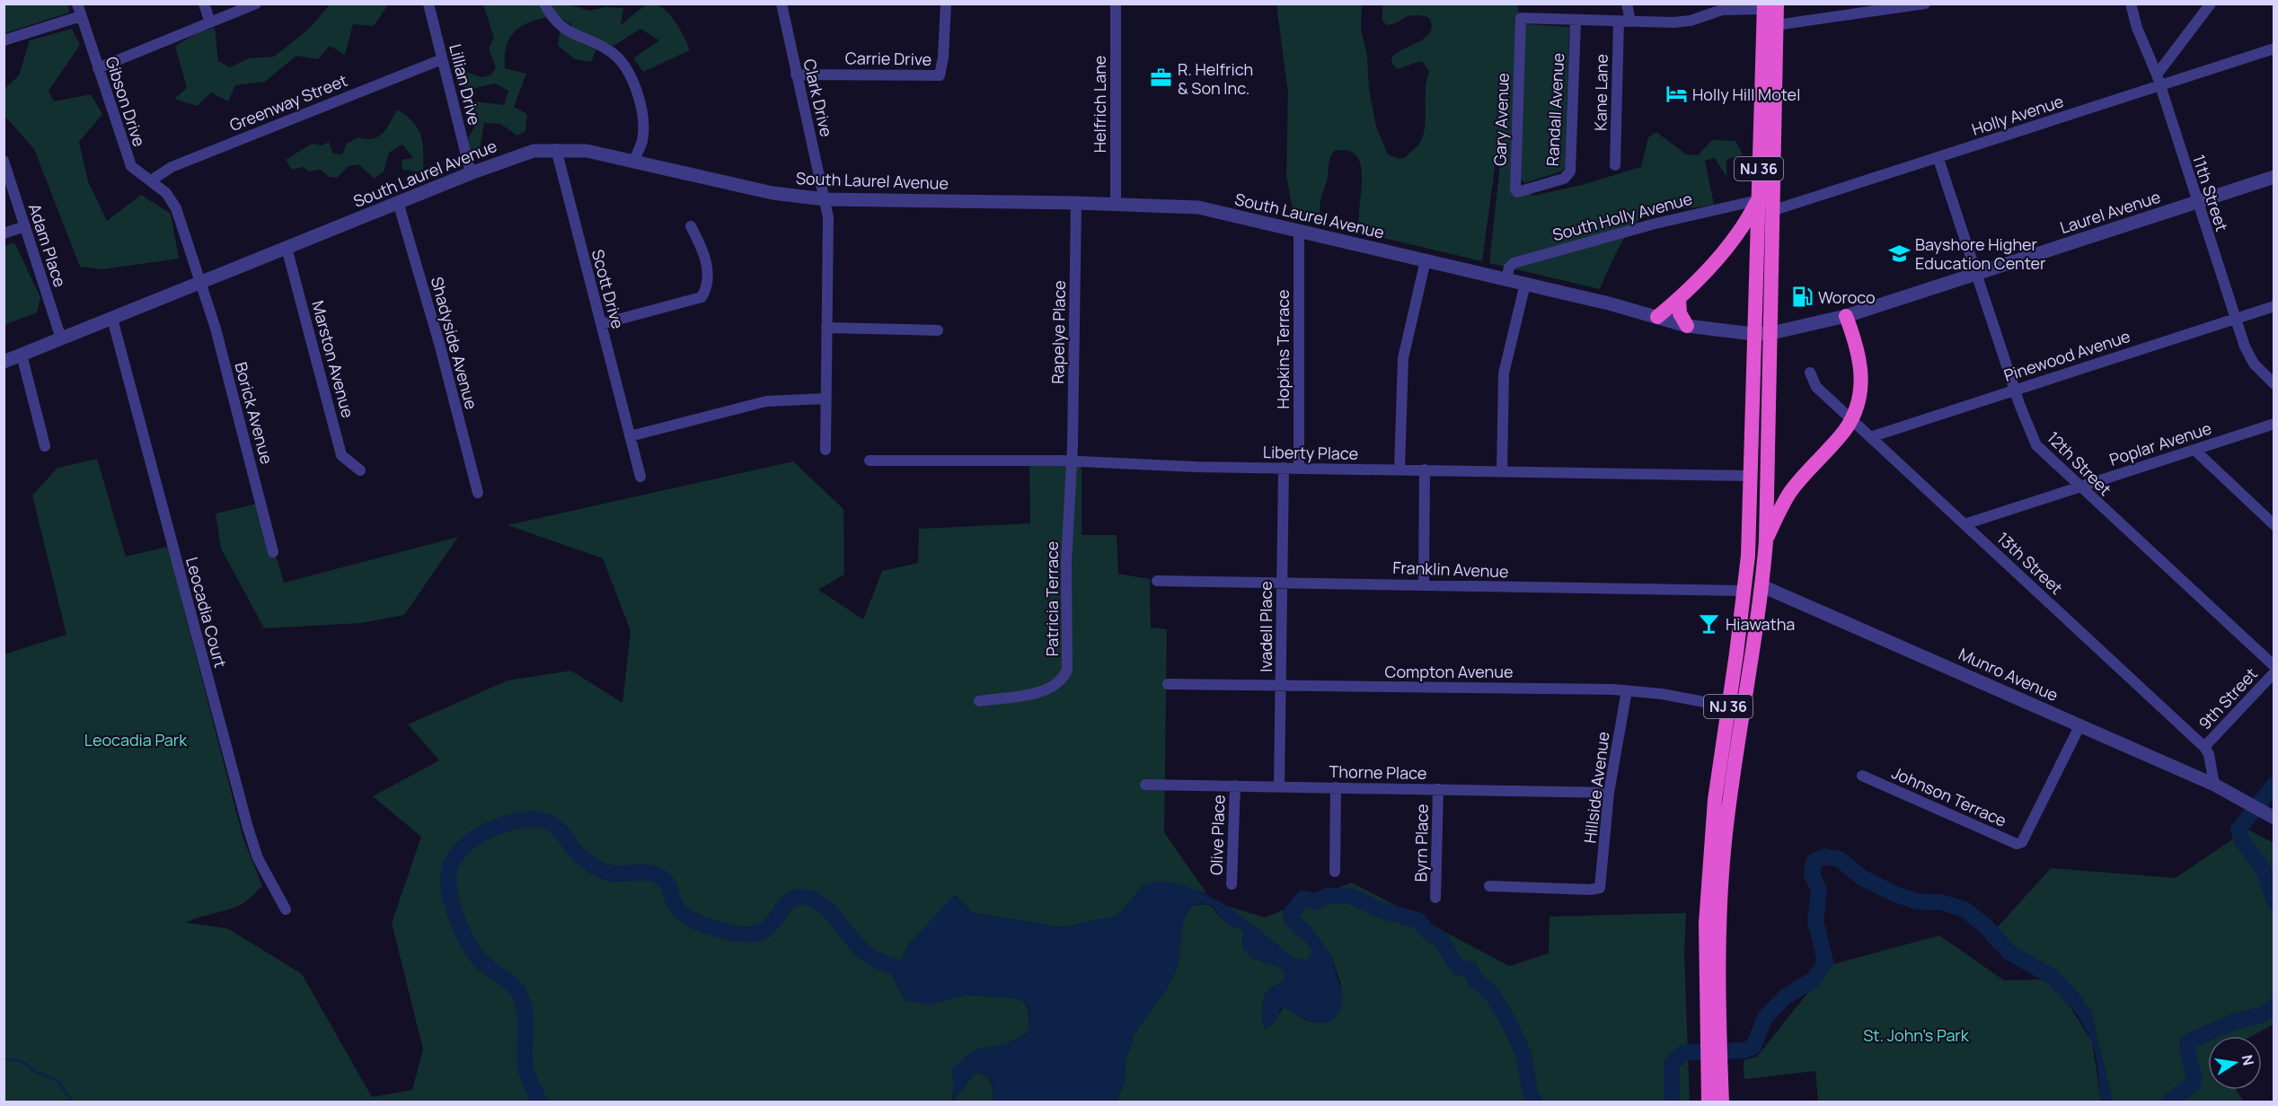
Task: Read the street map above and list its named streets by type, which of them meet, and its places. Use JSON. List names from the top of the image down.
{
  "streets": {
    "highway": ["NJ 36"],
    "street": [
      "Carrie Drive",
      "Lillian Drive",
      "Kane Lane",
      "Clark Drive",
      "Gibson Drive",
      "Greenway Street",
      "Helfrich Lane",
      "Randall Avenue",
      "Holly Avenue",
      "Gary Avenue",
      "South Laurel Avenue",
      "11th Street",
      "Laurel Avenue",
      "South Holly Avenue",
      "Adam Place",
      "Scott Drive",
      "Rapelye Place",
      "Shadyside Avenue",
      "Hopkins Terrace",
      "Pinewood Avenue",
      "Marston Avenue",
      "Borick Avenue",
      "Poplar Avenue",
      "Liberty Place",
      "12th Street",
      "13th Street",
      "Franklin Avenue",
      "Patricia Terrace",
      "Leocadia Court",
      "Ivadell Place",
      "Compton Avenue",
      "Munro Avenue",
      "9th Street",
      "Thorne Place",
      "Hillside Avenue",
      "Johnson Terrace",
      "Olive Place",
      "Byrn Place"
    ]
  },
  "crossings": [
    ["Carrie Drive", "Clark Drive"],
    ["Lillian Drive", "Greenway Street"],
    ["Lillian Drive", "South Laurel Avenue"],
    ["Clark Drive", "South Laurel Avenue"],
    ["Gibson Drive", "Greenway Street"],
    ["Gibson Drive", "South Laurel Avenue"],
    ["Gibson Drive", "Borick Avenue"],
    ["Helfrich Lane", "South Laurel Avenue"],
    ["Randall Avenue", "Gary Avenue"],
    ["Holly Avenue", "NJ 36"],
    ["Holly Avenue", "11th Street"],
    ["Holly Avenue", "12th Street"],
    ["NJ 36", "South Laurel Avenue"],
    ["NJ 36", "Laurel Avenue"],
    ["NJ 36", "South Holly Avenue"],
    ["NJ 36", "Liberty Place"],
    ["NJ 36", "Franklin Avenue"],
    ["NJ 36", "Compton Avenue"],
    ["NJ 36", "Munro Avenue"],
    ["South Laurel Avenue", "Laurel Avenue"],
    ["South Laurel Avenue", "South Holly Avenue"],
    ["South Laurel Avenue", "Adam Place"],
    ["South Laurel Avenue", "Scott Drive"],
    ["South Laurel Avenue", "Rapelye Place"],
    ["South Laurel Avenue", "Shadyside Avenue"],
    ["South Laurel Avenue", "Hopkins Terrace"],
    ["South Laurel Avenue", "Marston Avenue"],
    ["South Laurel Avenue", "Borick Avenue"],
    ["South Laurel Avenue", "Leocadia Court"],
    ["11th Street", "Laurel Avenue"],
    ["11th Street", "Pinewood Avenue"],
    ["Laurel Avenue", "12th Street"],
    ["Rapelye Place", "Liberty Place"],
    ["Rapelye Place", "Patricia Terrace"],
    ["Hopkins Terrace", "Liberty Place"],
    ["Pinewood Avenue", "12th Street"],
    ["Pinewood Avenue", "13th Street"],
    ["Poplar Avenue", "12th Street"],
    ["Poplar Avenue", "13th Street"],
    ["Liberty Place", "Patricia Terrace"],
    ["Liberty Place", "Ivadell Place"],
    ["13th Street", "9th Street"],
    ["Franklin Avenue", "Ivadell Place"],
    ["Ivadell Place", "Compton Avenue"],
    ["Ivadell Place", "Thorne Place"],
    ["Compton Avenue", "Hillside Avenue"],
    ["Munro Avenue", "Johnson Terrace"],
    ["Thorne Place", "Hillside Avenue"],
    ["Thorne Place", "Olive Place"],
    ["Thorne Place", "Byrn Place"]
  ],
  "parks": ["Leocadia Park", "St. John's Park"],
  "places": {
    "office": ["R. Helfrich & Son Inc."],
    "hotel": ["Holly Hill Motel"],
    "school or university": ["Bayshore Higher Education Center"],
    "fuel station": ["Woroco"],
    "bar": ["Hiawatha"]
  },
  "north": "right"
}
